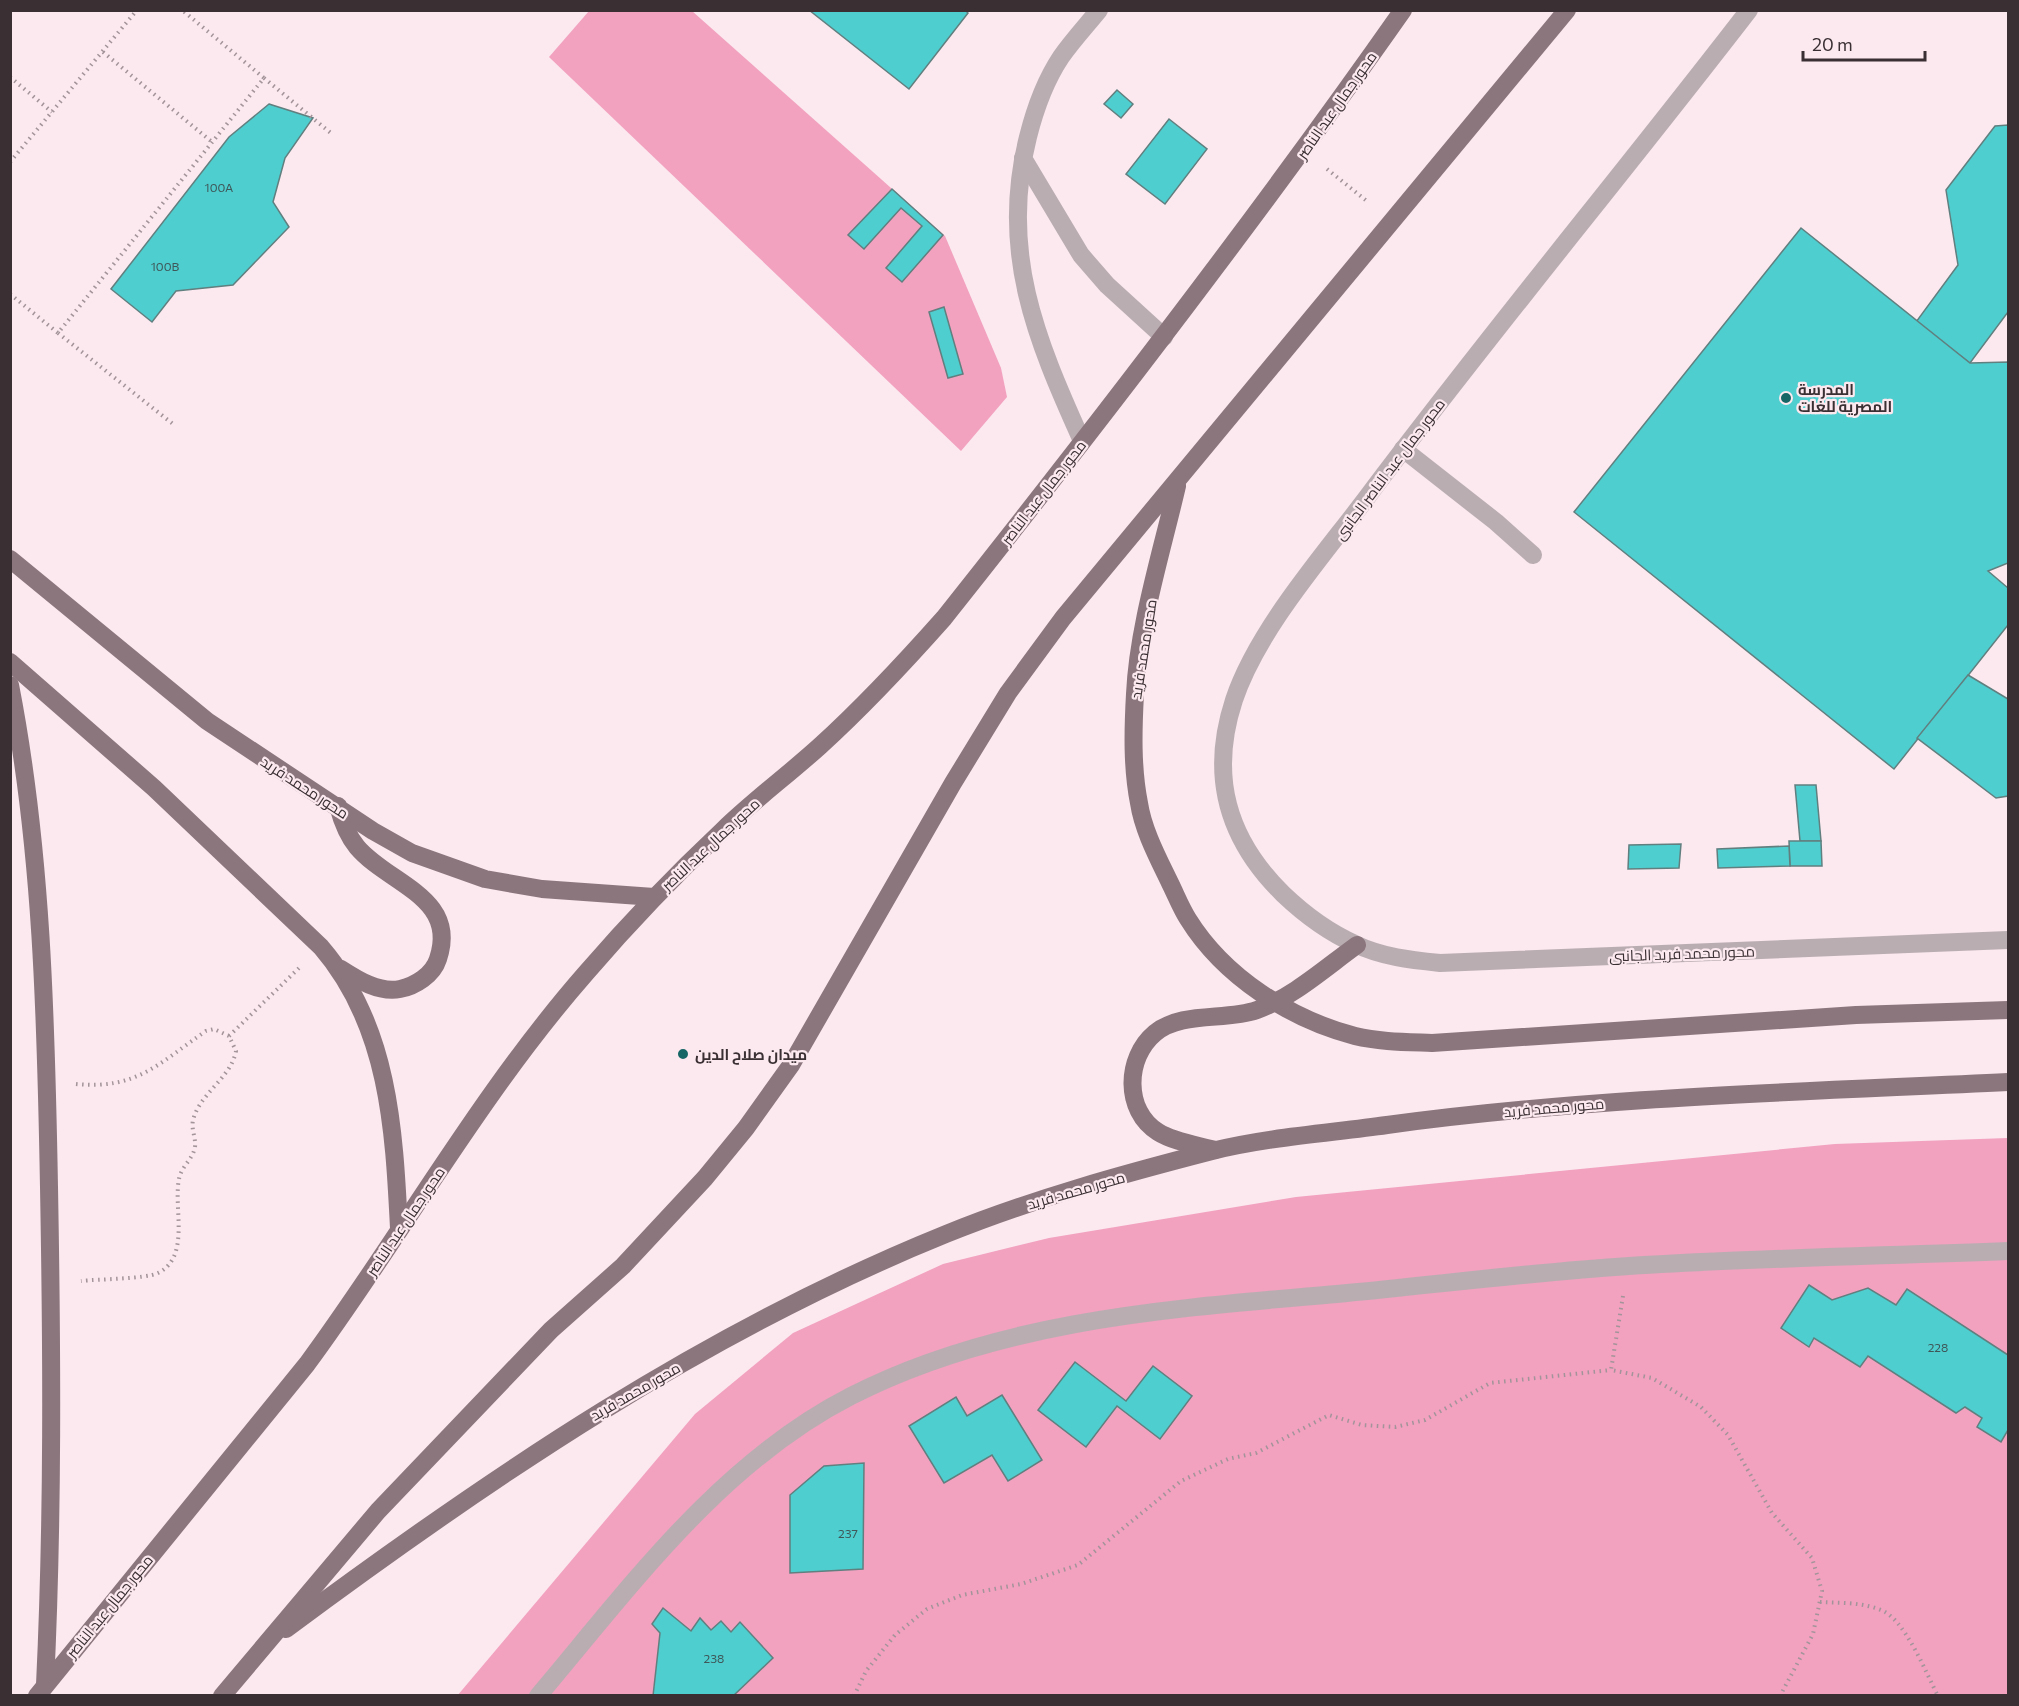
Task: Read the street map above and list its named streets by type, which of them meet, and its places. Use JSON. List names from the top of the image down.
{
  "streets": {
    "main road": ["محور جمال عبد الناصر", "محور محمد فريد"],
    "street": ["محور جمال عبد الناصر الجانبى", "محور محمد فريد الجانبى"]
  },
  "crossings": [
    ["محور جمال عبد الناصر", "محور محمد فريد"],
    ["محور جمال عبد الناصر الجانبى", "محور محمد فريد الجانبى"]
  ],
  "places": ["المدرسة المصرية للغات", "ميدان صلاح الدين"],
  "house_numbers": [
    "100A",
    "100B",
    "228",
    "237",
    "238"
  ],
  "scale_bar": "20 m"
}
